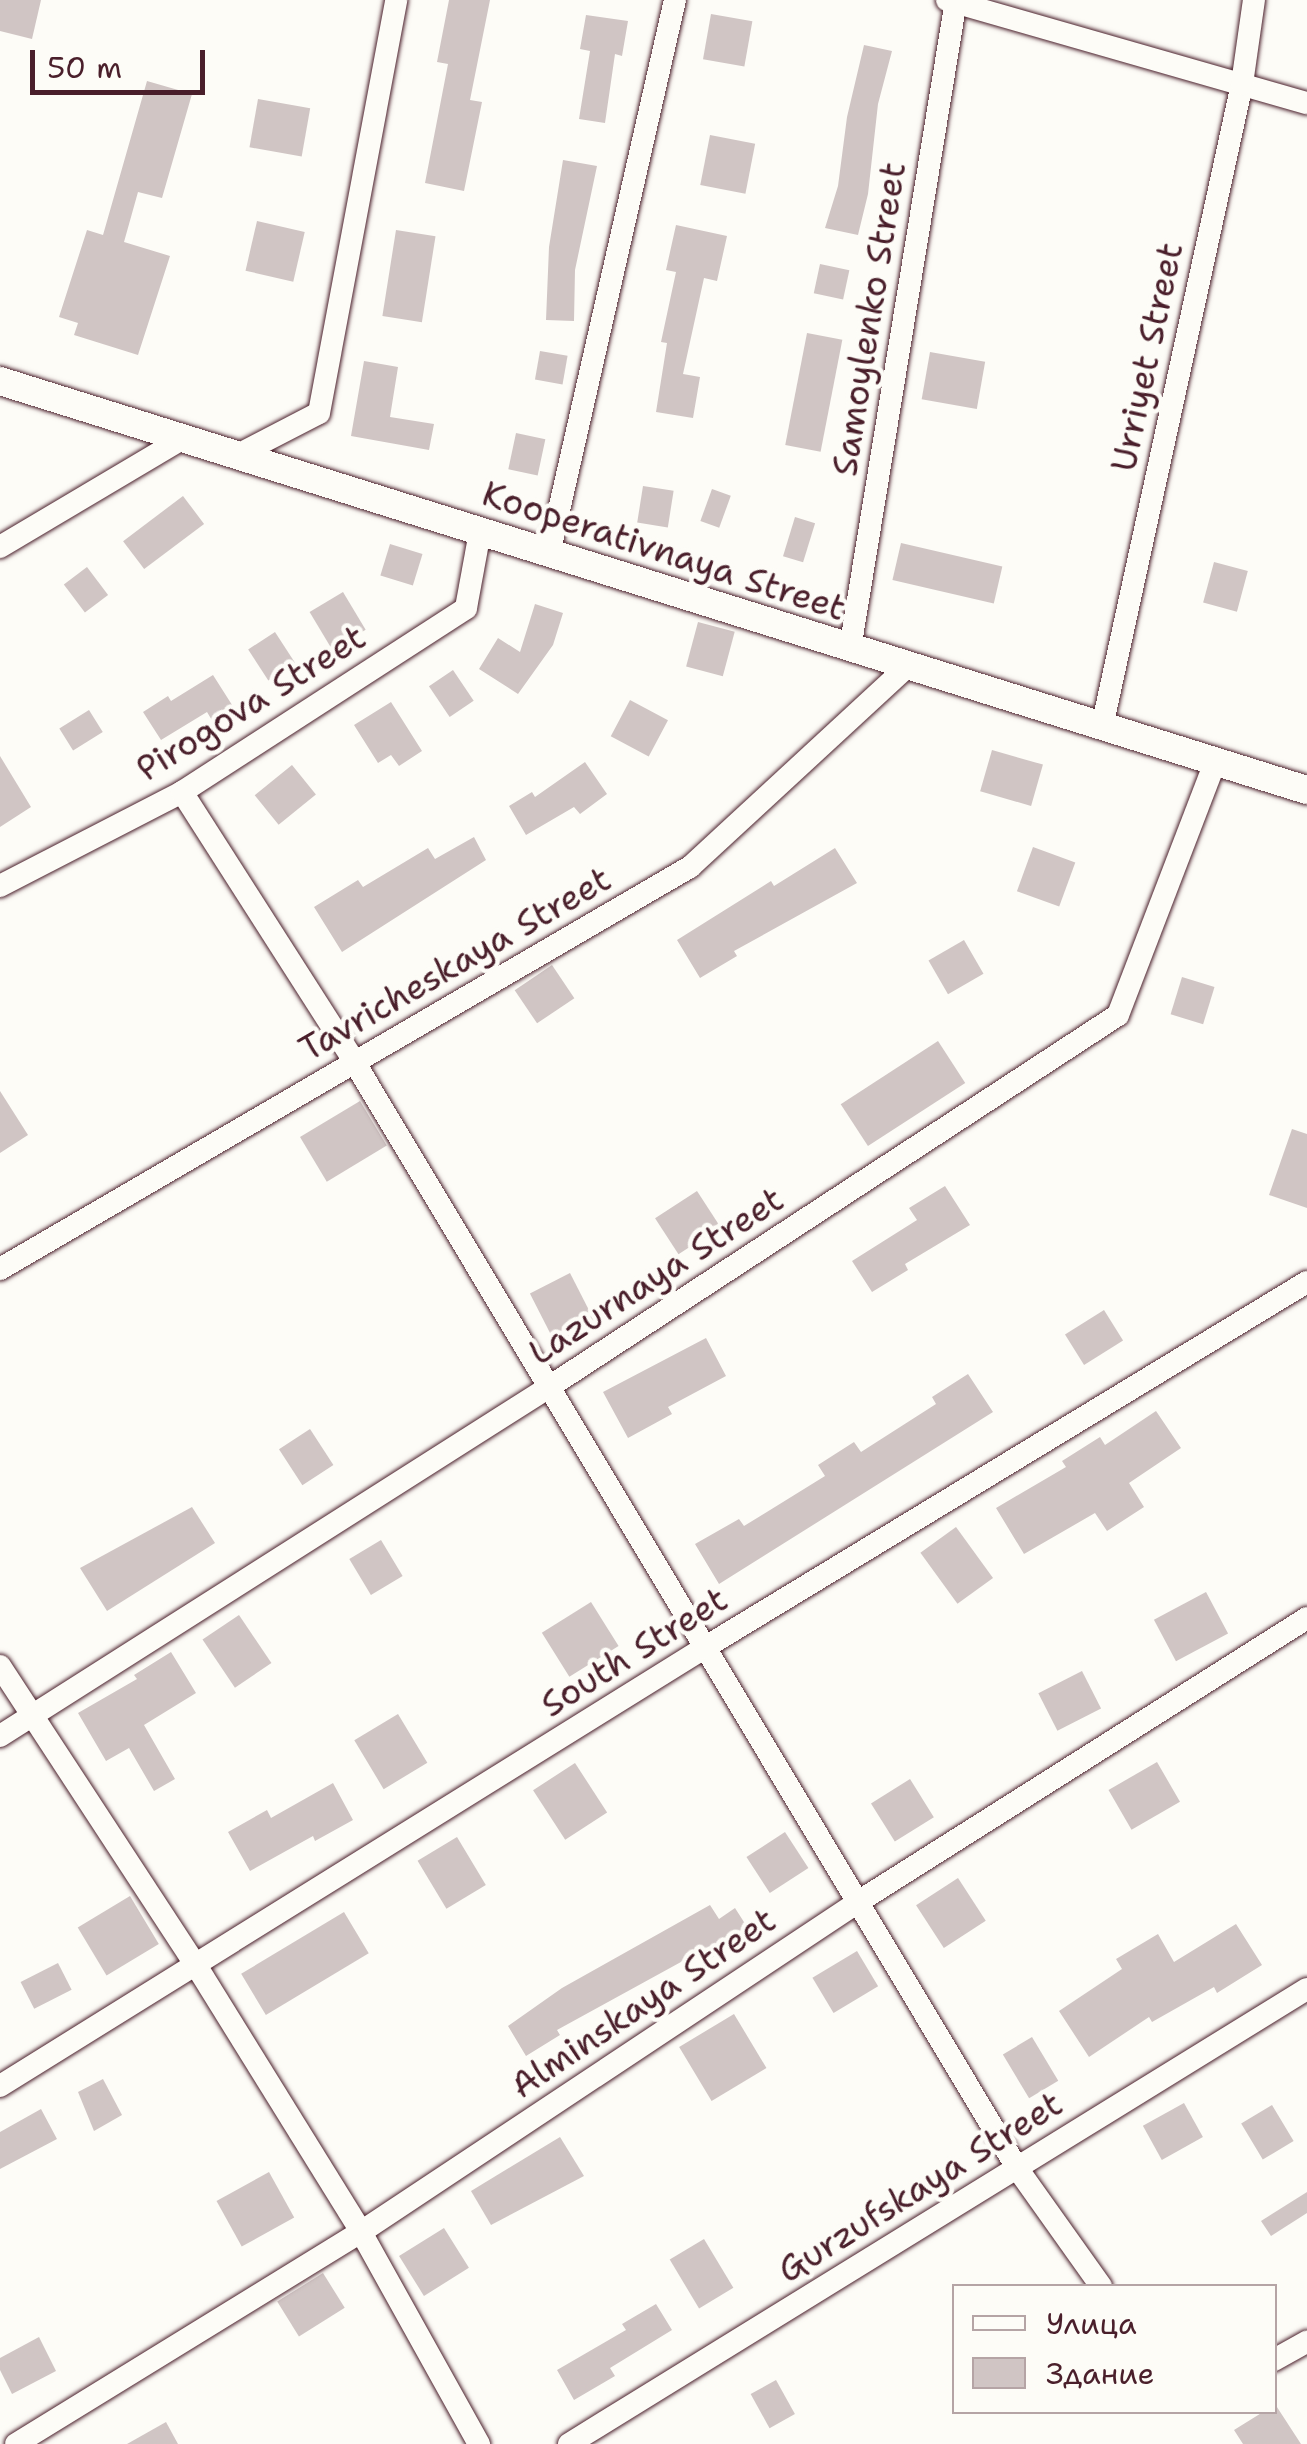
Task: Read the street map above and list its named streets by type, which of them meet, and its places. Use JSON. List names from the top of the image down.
{
  "streets": {
    "street": [
      "Samoylenko Street",
      "Urriyet Street",
      "Kooperativnaya Street",
      "Pirogova Street",
      "Tavricheskaya Street",
      "Lazurnaya Street",
      "South Street",
      "Alminskaya Street",
      "Gurzufskaya Street"
    ]
  },
  "crossings": [
    ["Samoylenko Street", "Kooperativnaya Street"],
    ["Urriyet Street", "Kooperativnaya Street"],
    ["Kooperativnaya Street", "Pirogova Street"],
    ["Kooperativnaya Street", "Tavricheskaya Street"],
    ["Kooperativnaya Street", "Lazurnaya Street"]
  ],
  "legend": ["Улица", "Здание"],
  "scale_bar": "50 m"
}
